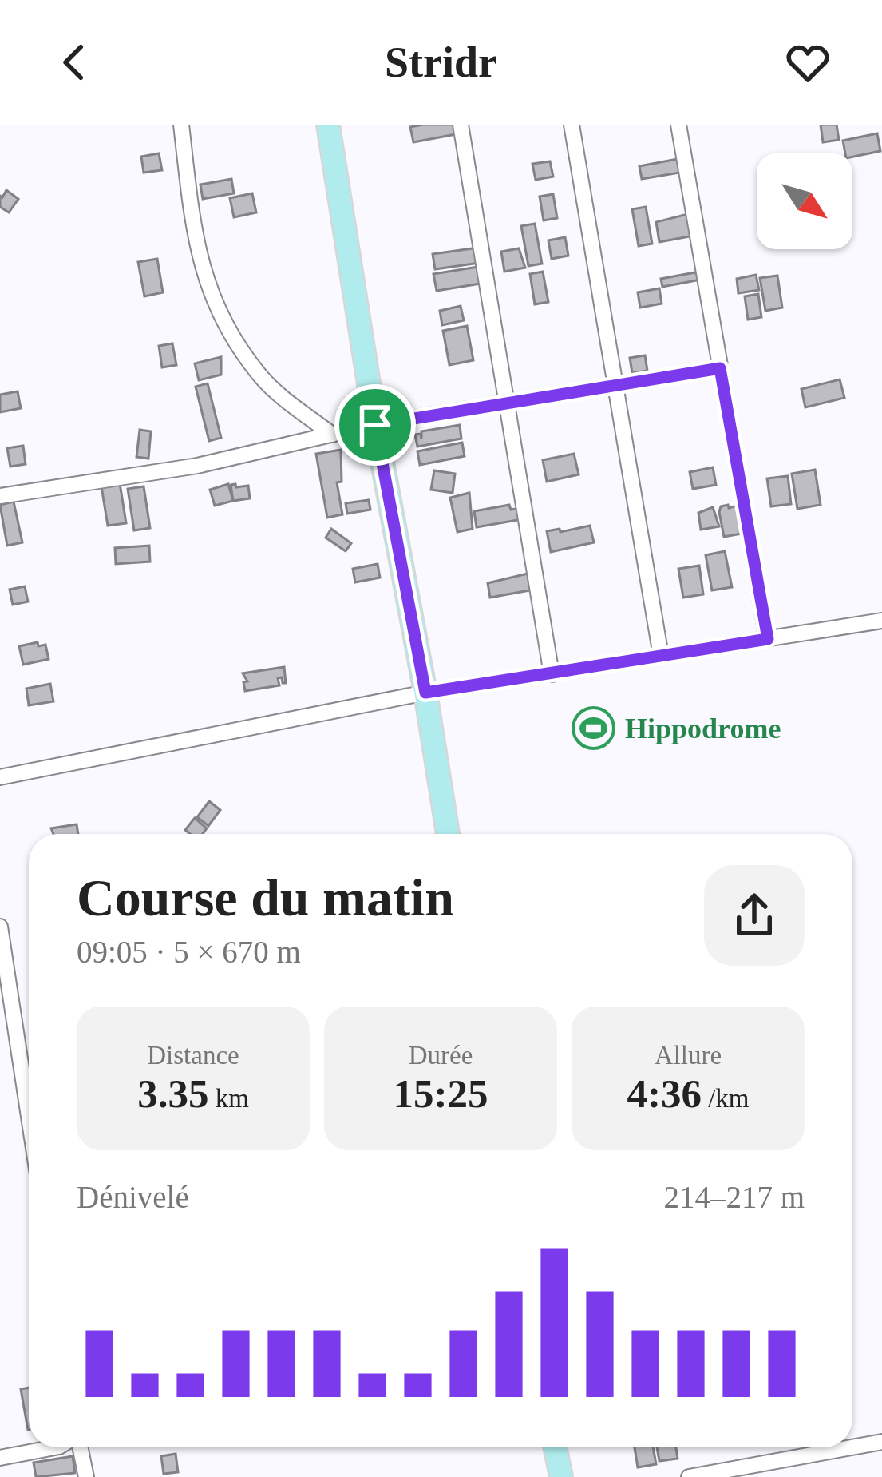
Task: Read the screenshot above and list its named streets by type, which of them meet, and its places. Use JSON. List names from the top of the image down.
{
  "places": {
    "sports": ["Hippodrome"]
  },
  "north": "bottom right",
  "page": {
    "header": "Stridr",
    "heading": ["Course du matin", "09:05 · 5 × 670 m"],
    "stats": [
      ["Distance", "3.35 km"],
      ["Durée", "15:25"],
      ["Allure", "4:36 /km"]
    ],
    "chart": ["Dénivelé", "214–217 m"]
  }
}
